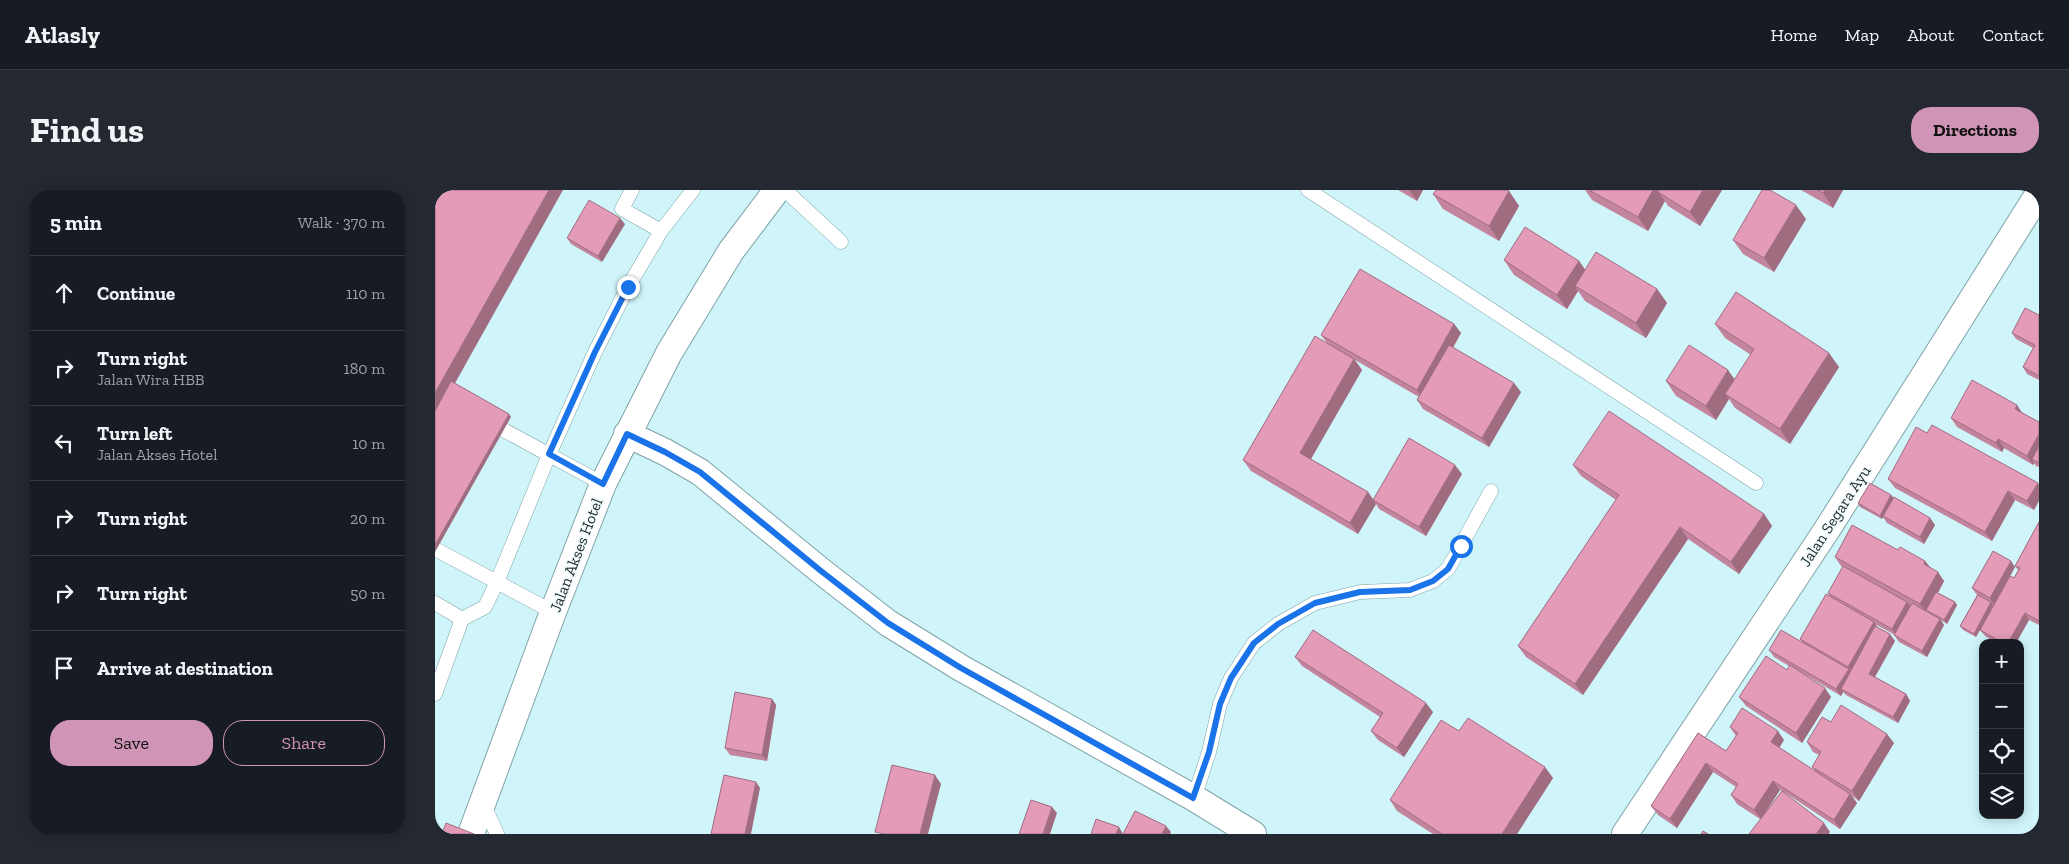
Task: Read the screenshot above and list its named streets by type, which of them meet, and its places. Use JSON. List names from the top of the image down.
{
  "streets": {
    "street": ["Jalan Segara Ayu", "Jalan Akses Hotel"]
  },
  "page": {
    "header": "Atlasly",
    "nav": [
      "Home",
      "Map",
      "About",
      "Contact"
    ],
    "buttons": [
      "Directions",
      ["Save", "Share"]
    ],
    "title": "Find us",
    "heading": ["5 min", "Walk · 370 m"],
    "list": [
      ["Continue", "110 m"],
      ["Turn right", "Jalan Wira HBB", "180 m"],
      ["Turn left", "Jalan Akses Hotel", "10 m"],
      ["Turn right", "20 m"],
      ["Turn right", "50 m"],
      "Arrive at destination"
    ],
    "map_buttons": ["+", "−"]
  }
}
